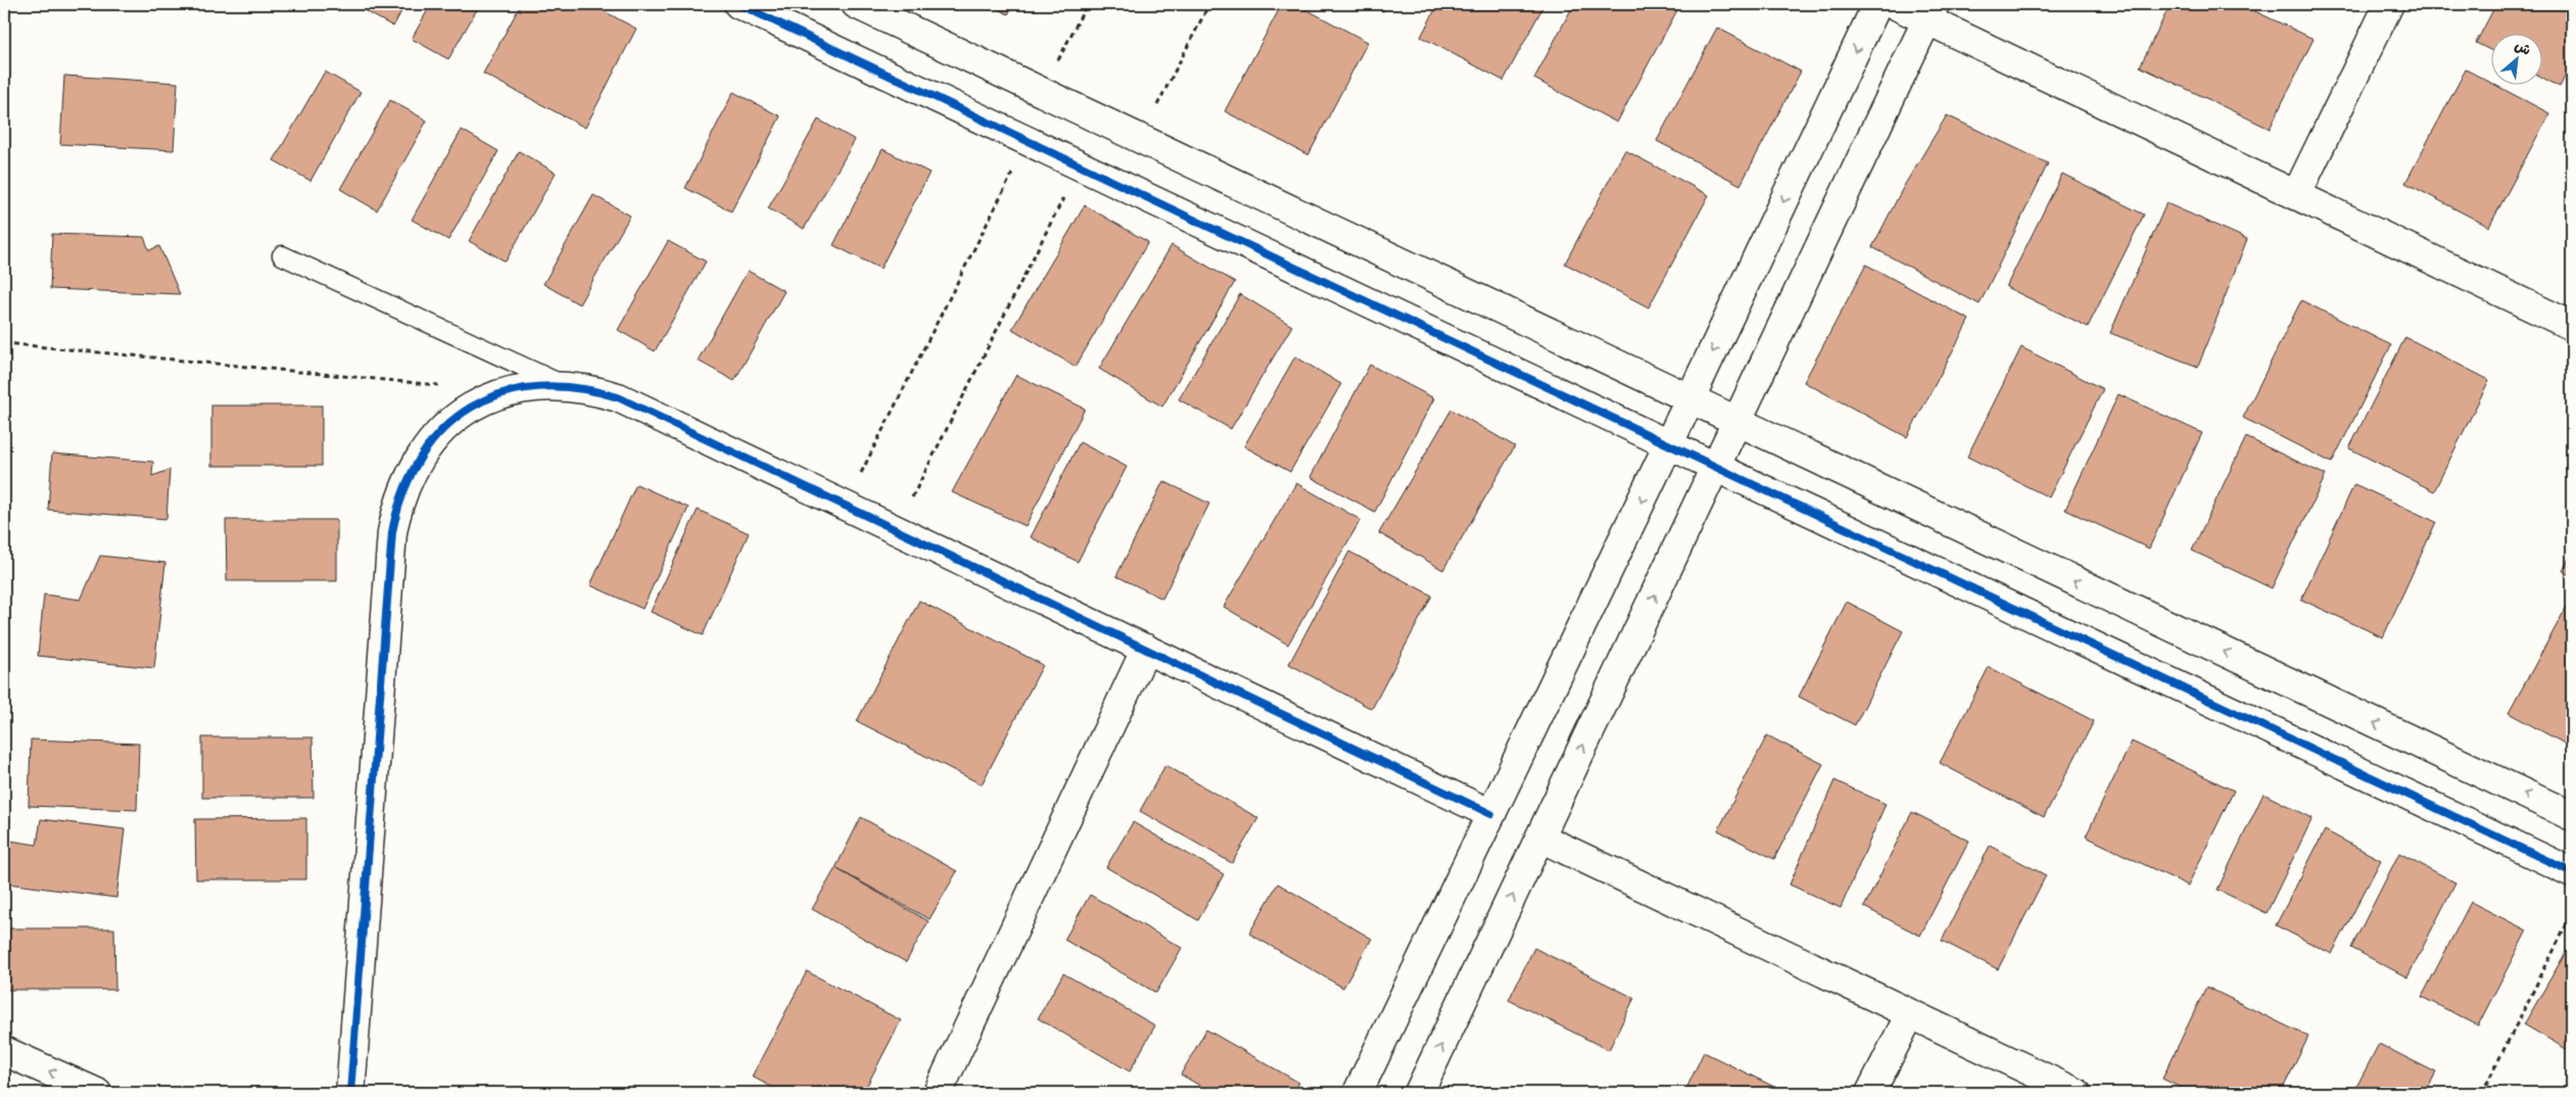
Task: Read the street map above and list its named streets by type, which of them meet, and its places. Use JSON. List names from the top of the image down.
{
  "north": "top right"
}
